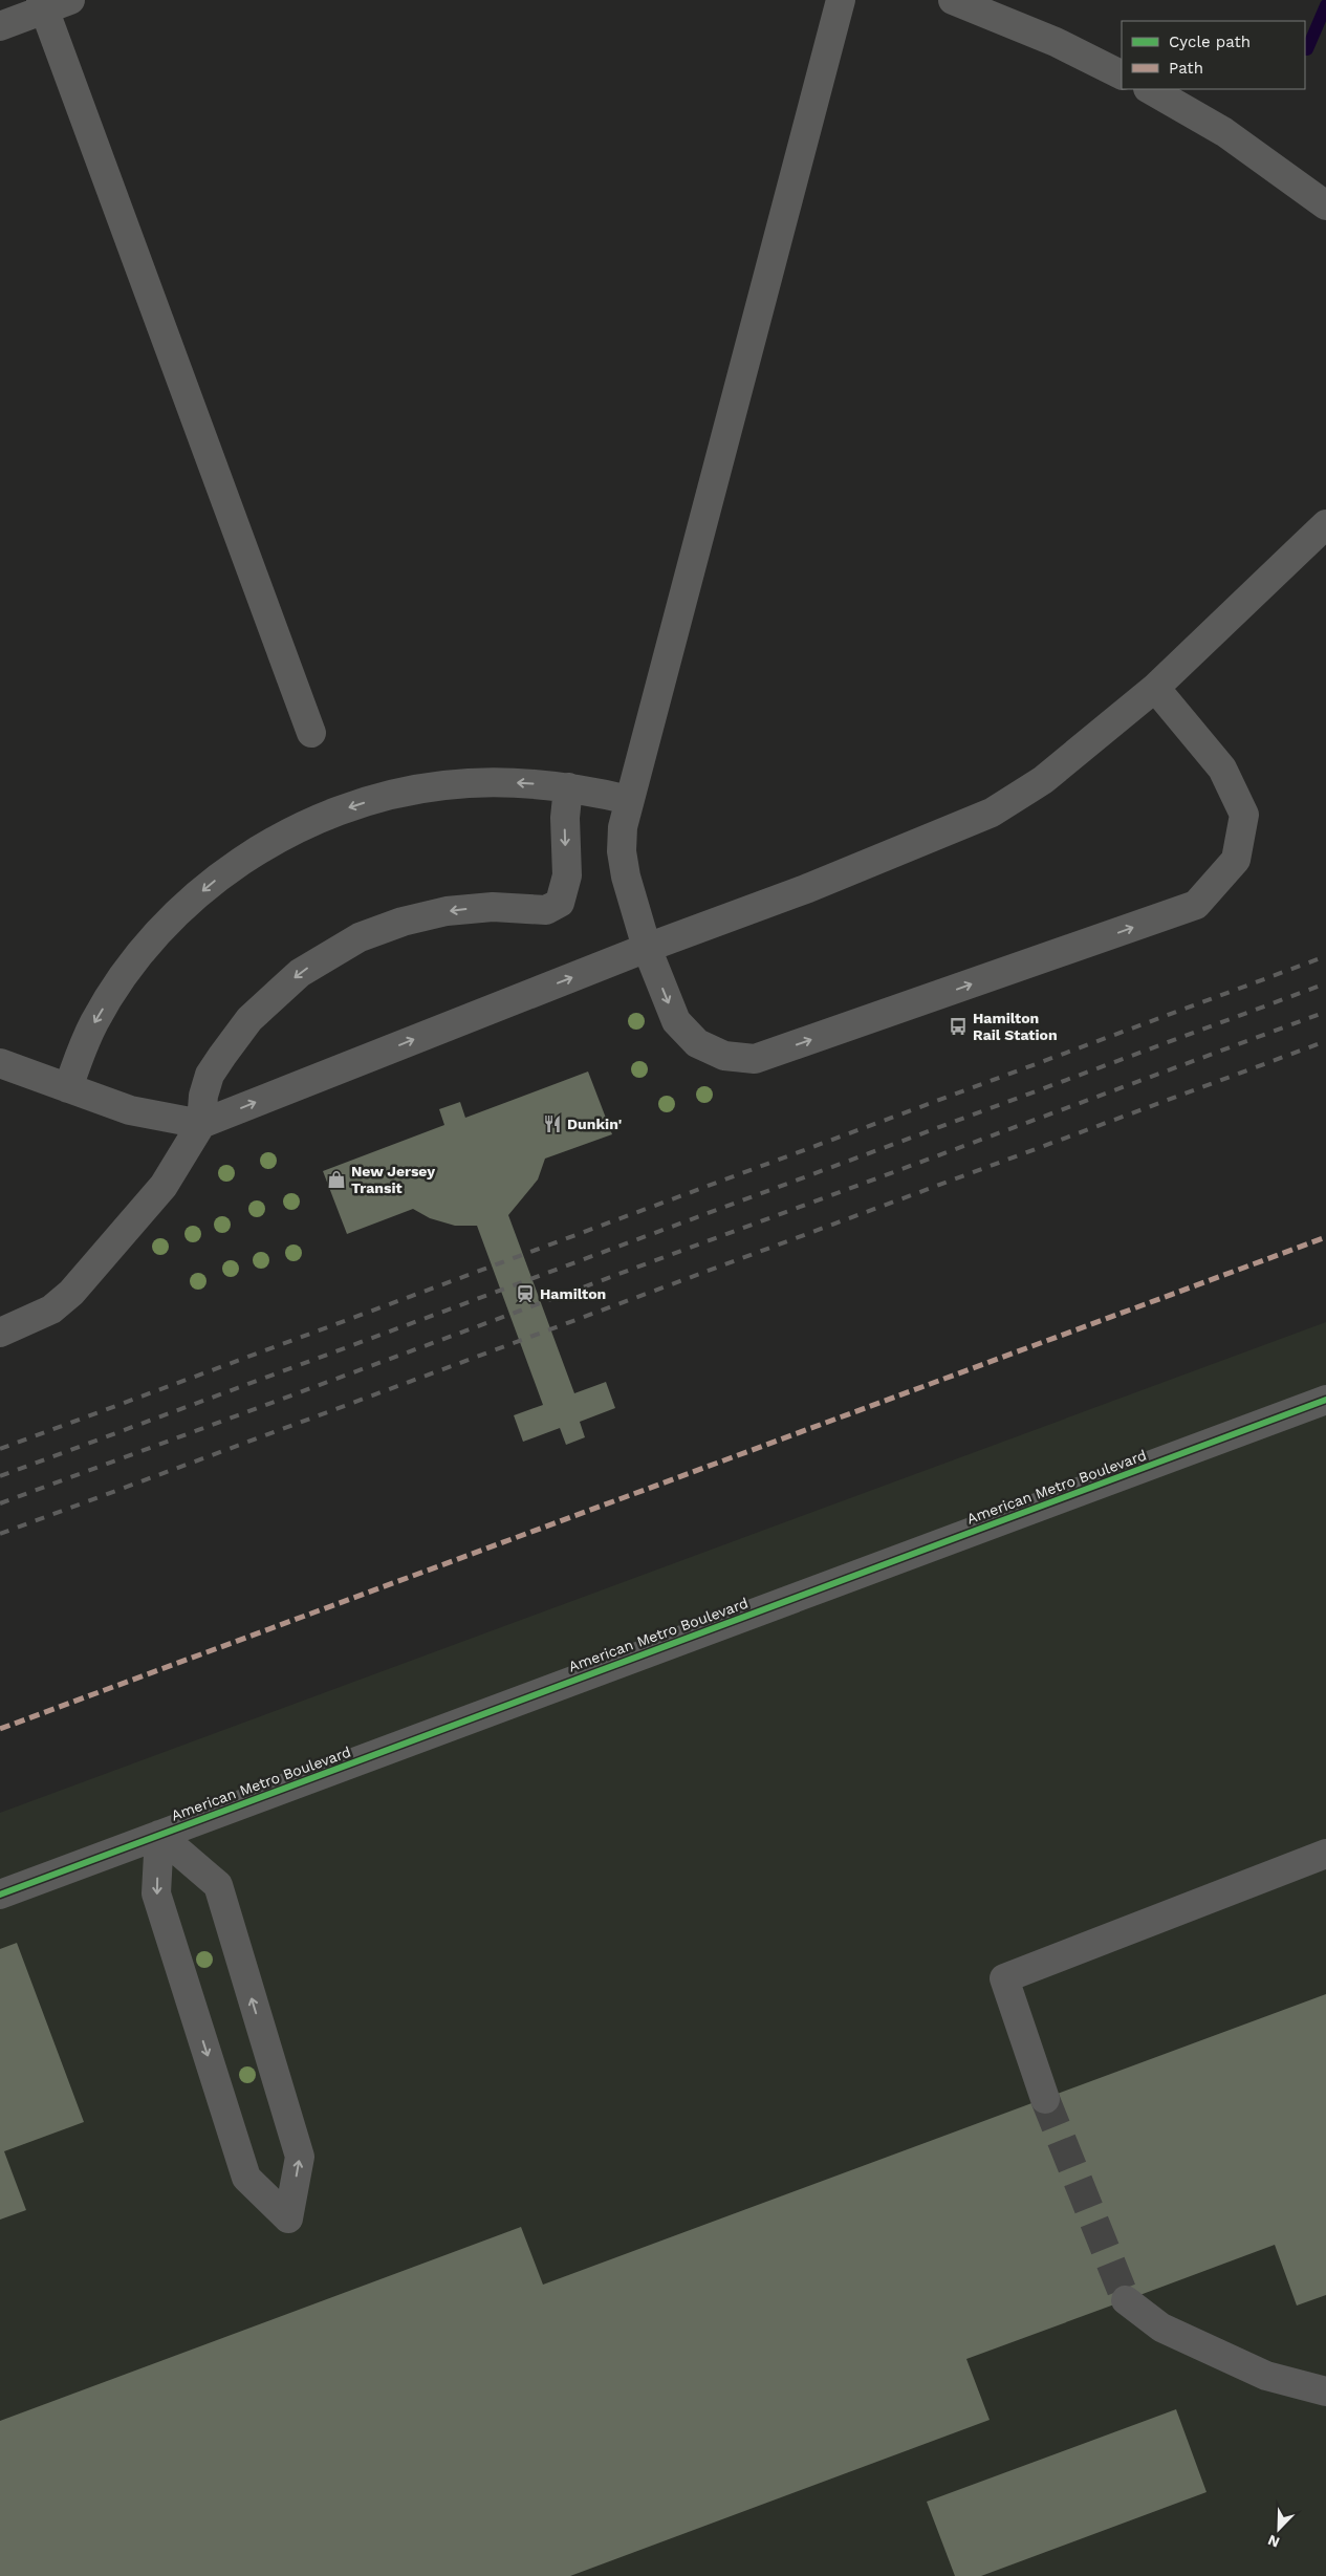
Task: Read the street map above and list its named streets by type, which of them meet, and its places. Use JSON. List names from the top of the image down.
{
  "streets": {
    "street": ["American Metro Boulevard"]
  },
  "places": {
    "bus stop": ["Hamilton Rail Station"],
    "restaurant": ["Dunkin'"],
    "shop": ["New Jersey Transit"],
    "station": ["Hamilton"]
  },
  "legend": ["Cycle path", "Path"],
  "north": "bottom left"
}
